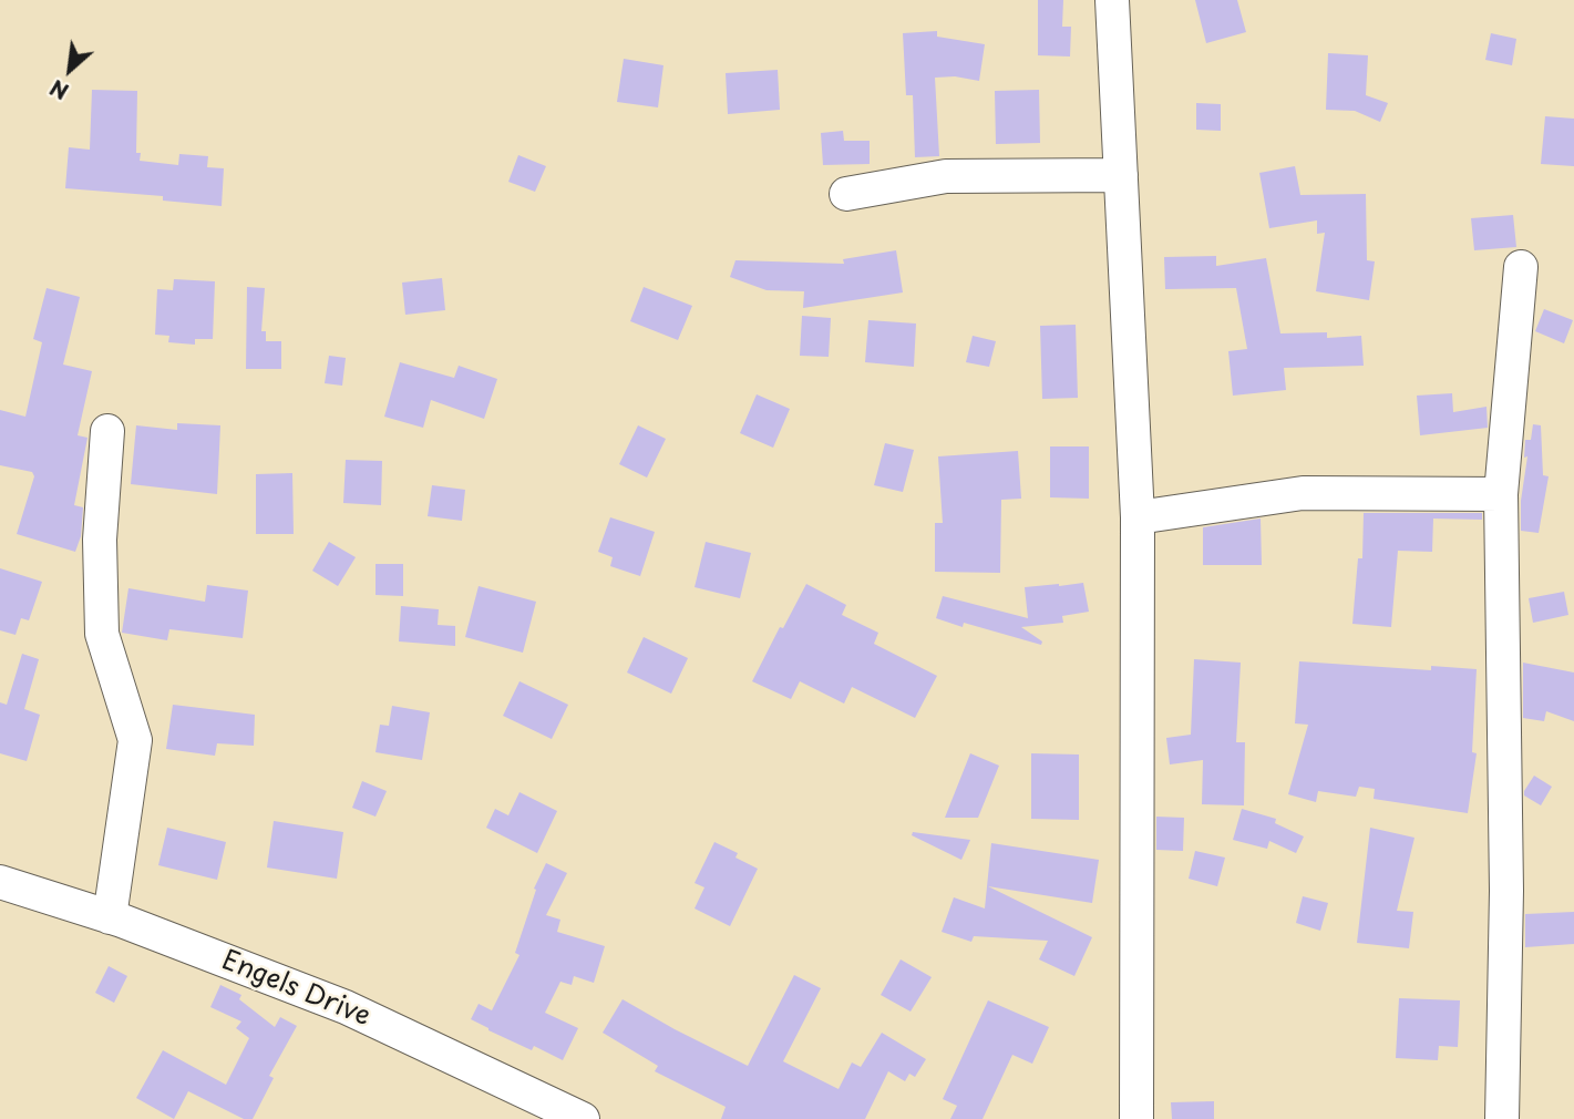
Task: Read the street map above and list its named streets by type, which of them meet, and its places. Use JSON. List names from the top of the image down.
{
  "streets": {
    "street": ["Engels Drive"]
  },
  "north": "bottom left"
}
